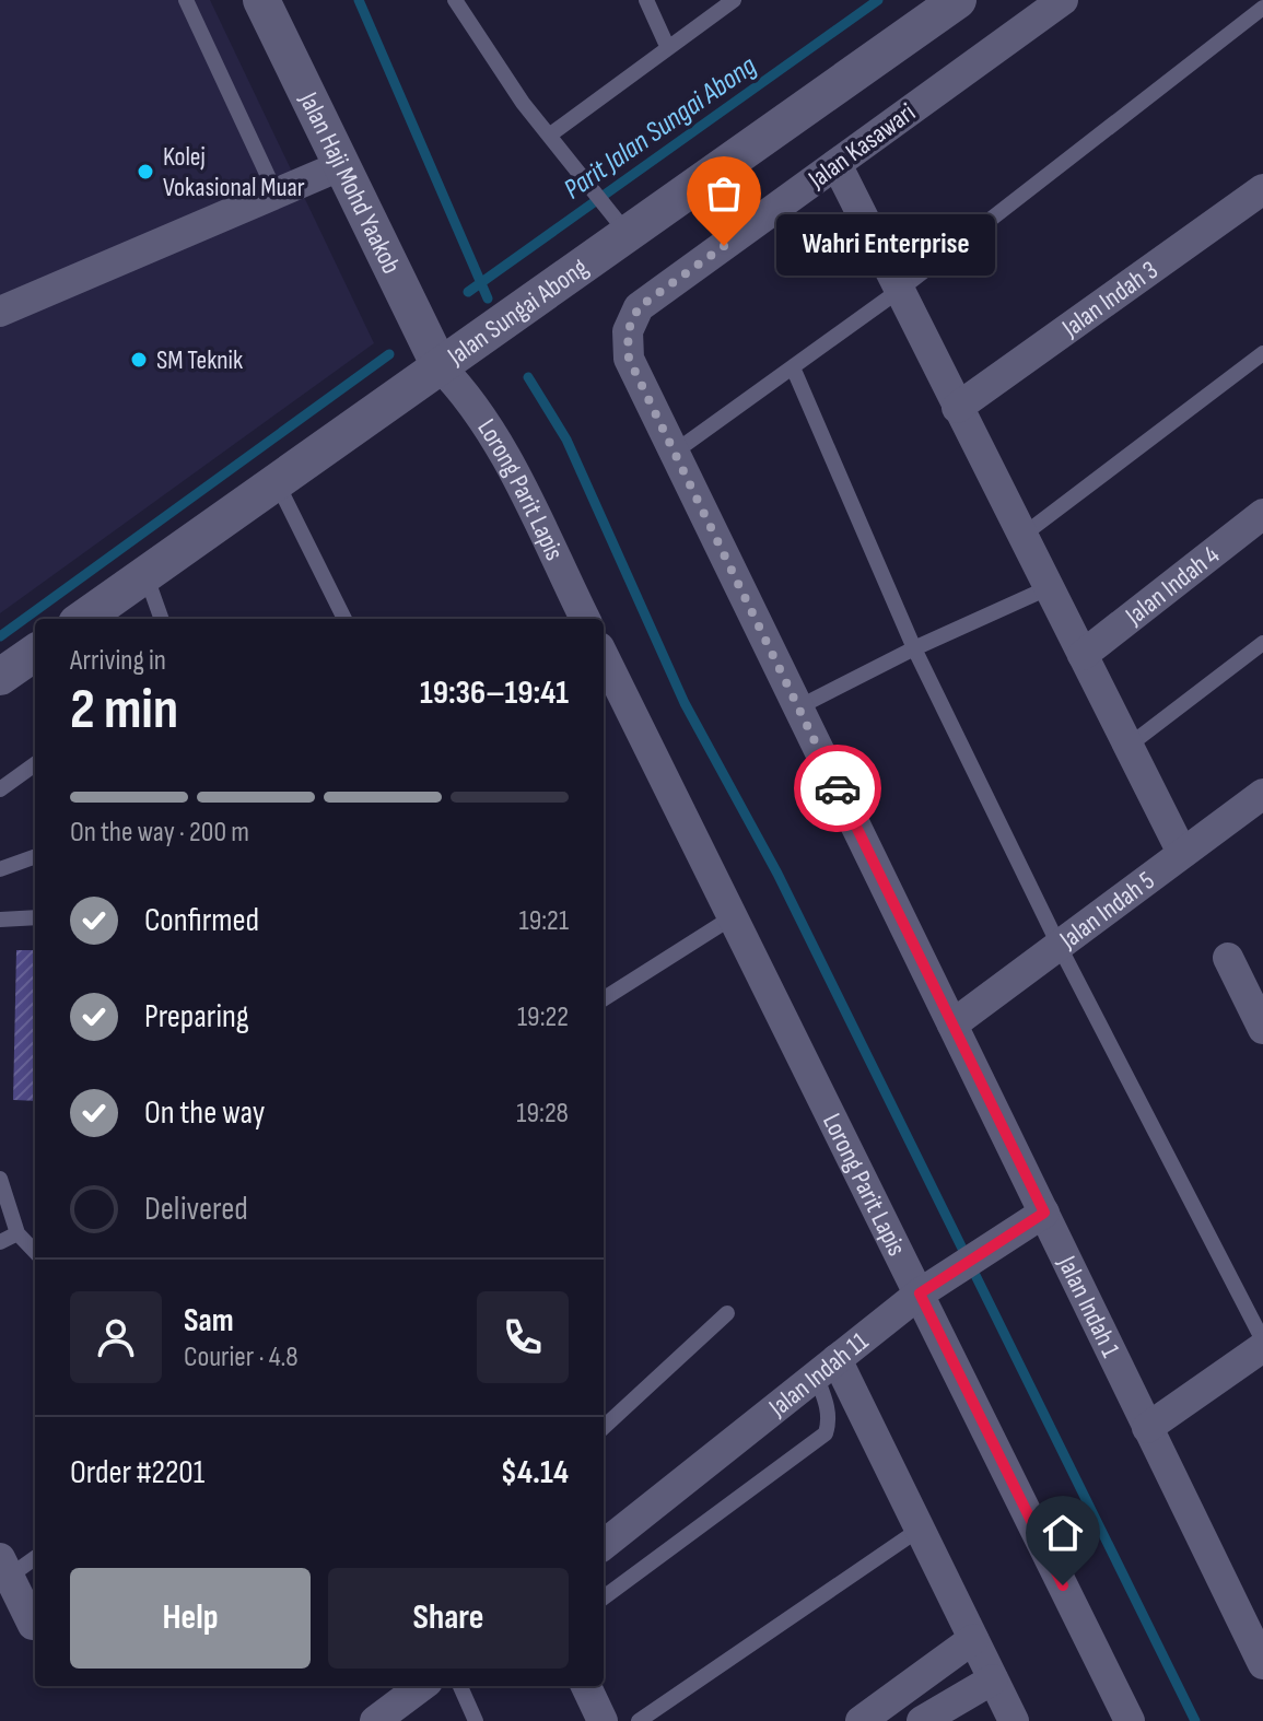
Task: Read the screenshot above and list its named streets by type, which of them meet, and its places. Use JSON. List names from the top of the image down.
{
  "streets": {
    "street": [
      "Jalan Kasawari",
      "Jalan Haji Mohd Yaakob",
      "Jalan Indah 3",
      "Jalan Sungai Abong",
      "Lorong Parit Lapis",
      "Jalan Indah 4",
      "Jalan Indah 5",
      "Jalan Indah 1",
      "Jalan Indah 11"
    ]
  },
  "crossings": [
    ["Jalan Kasawari", "Jalan Indah 1"],
    ["Jalan Haji Mohd Yaakob", "Jalan Sungai Abong"],
    ["Jalan Haji Mohd Yaakob", "Lorong Parit Lapis"],
    ["Jalan Sungai Abong", "Lorong Parit Lapis"],
    ["Lorong Parit Lapis", "Jalan Indah 11"],
    ["Jalan Indah 5", "Jalan Indah 1"],
    ["Jalan Indah 1", "Jalan Indah 11"]
  ],
  "water": ["Parit Jalan Sungai Abong"],
  "places": ["Kolej Vokasional Muar", "Wahri Enterprise", "SM Teknik"],
  "page": {
    "bubble": "Wahri Enterprise",
    "heading": ["2 min", "Arriving in", "19:36–19:41"],
    "panel": [
      "Sam",
      "Courier · 4.8",
      "Order #2201",
      "$4.14"
    ],
    "bar": "On the way · 200 m",
    "list": [
      ["Confirmed", "19:21"],
      ["Preparing", "19:22"],
      ["On the way", "19:28"],
      "Delivered"
    ],
    "buttons": ["Help", "Share"]
  }
}
